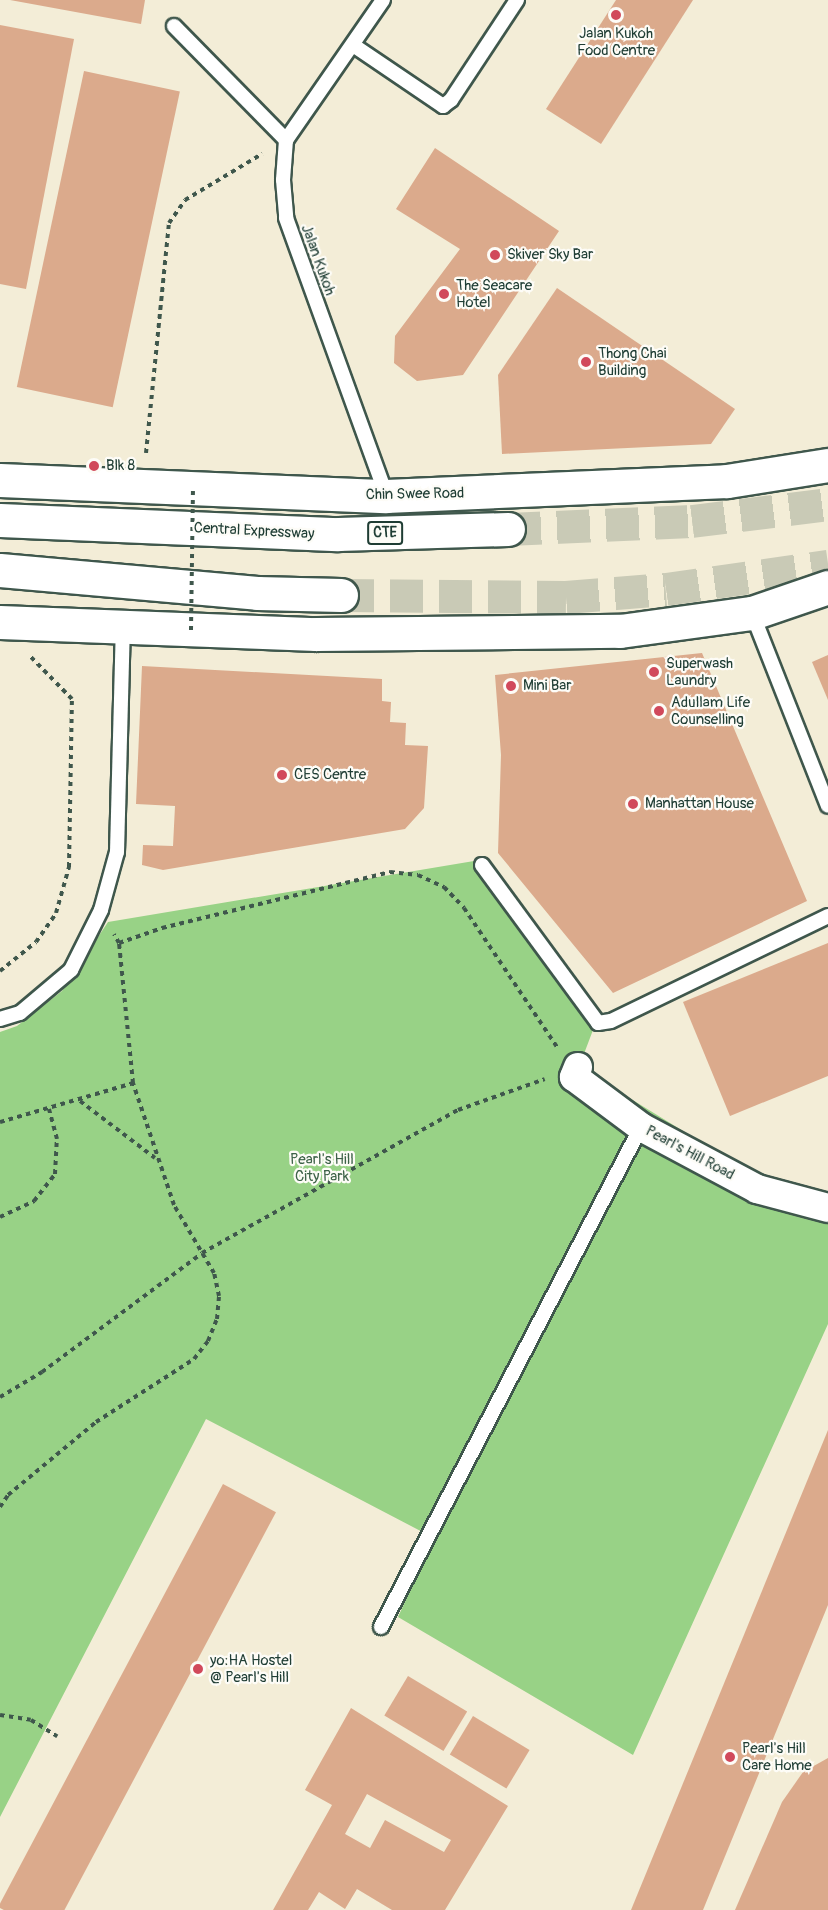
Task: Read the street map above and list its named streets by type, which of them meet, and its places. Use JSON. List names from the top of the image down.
{
  "streets": {
    "main road": ["Chin Swee Road", "Central Expressway", "CTE"],
    "street": ["Pearl's Hill Road"],
    "lane": ["Jalan Kukoh"]
  },
  "crossings": [
    ["Jalan Kukoh", "Chin Swee Road"]
  ],
  "parks": ["Pearl's Hill City Park"],
  "places": [
    "Jalan Kukoh Food Centre",
    "Skiver Sky Bar",
    "The Seacare Hotel",
    "Thong Chai Building",
    "Blk 8",
    "Superwash Laundry",
    "Mini Bar",
    "Adullam Life Counselling",
    "CES Centre",
    "Manhattan House",
    "yo:HA Hostel @ Pearl's Hill",
    "Pearl's Hill Care Home"
  ]
}
